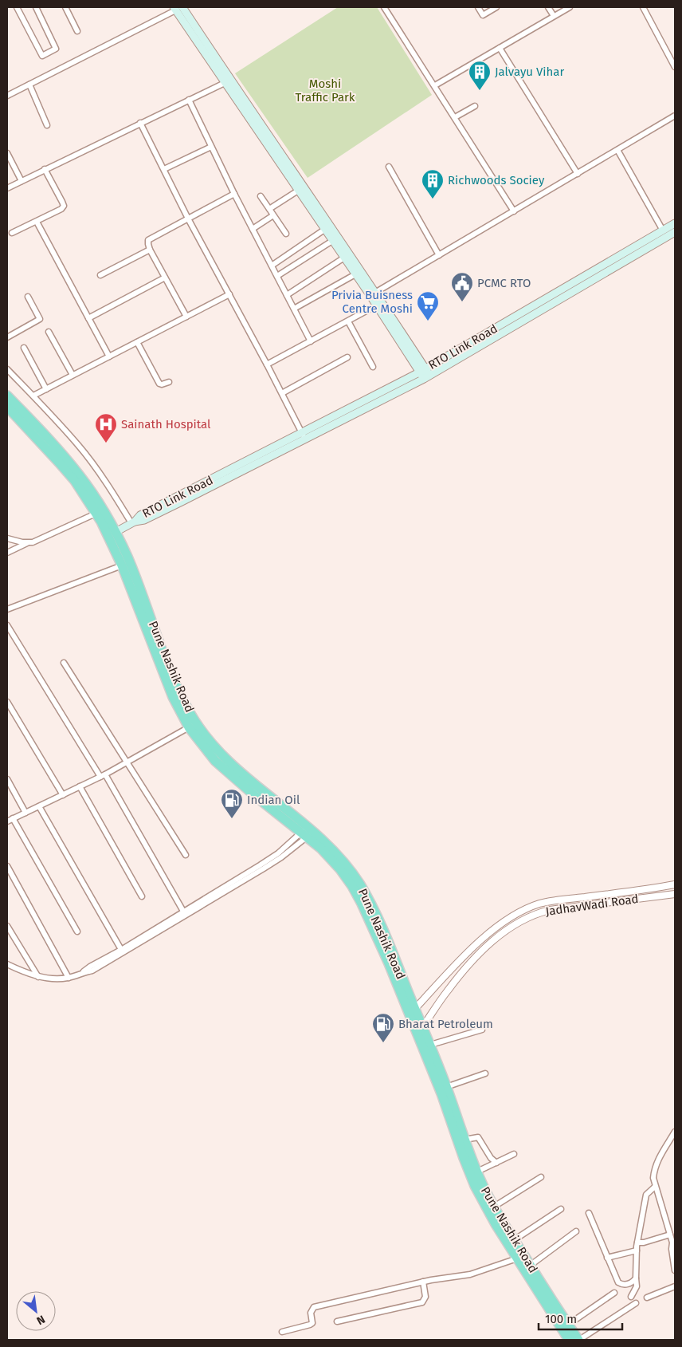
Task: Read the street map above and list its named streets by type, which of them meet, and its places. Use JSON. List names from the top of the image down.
{
  "streets": {
    "highway": ["Pune Nashik Road"],
    "main road": ["RTO Link Road"],
    "street": ["JadhavWadi Road"]
  },
  "crossings": [
    ["RTO Link Road", "Pune Nashik Road"],
    ["Pune Nashik Road", "JadhavWadi Road"]
  ],
  "parks": ["Moshi Traffic Park"],
  "places": {
    "building": ["Jalvayu Vihar", "Richwoods Sociey"],
    "public building": ["PCMC RTO"],
    "supermarket": ["Privia Buisness Centre Moshi"],
    "hospital": ["Sainath Hospital"],
    "fuel station": ["Indian Oil", "Bharat Petroleum"]
  },
  "scale_bar": "100 m",
  "north": "bottom right"
}
